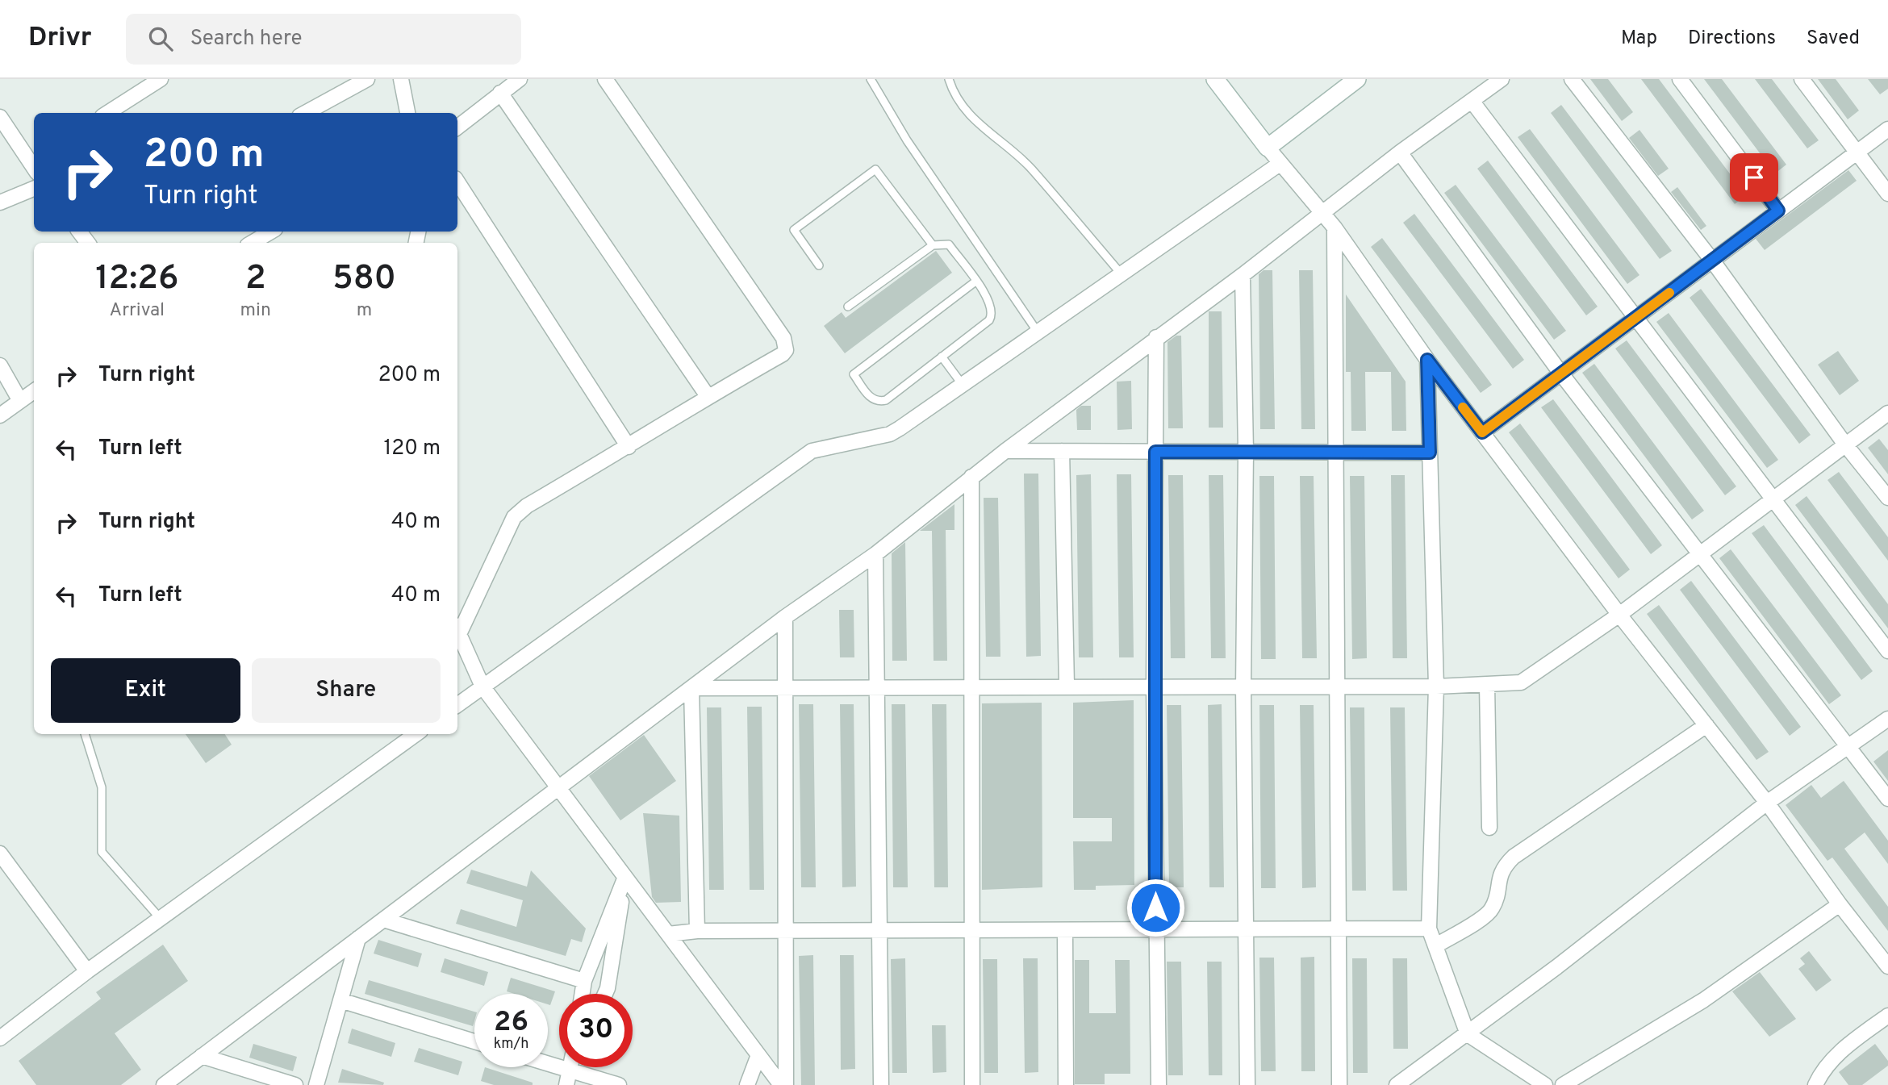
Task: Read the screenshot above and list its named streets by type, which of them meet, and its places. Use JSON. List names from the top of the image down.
{
  "page": {
    "header": "Drivr",
    "search": "Search here",
    "nav": ["Map", "Directions", "Saved"],
    "turn": ["200 m", "Turn right"],
    "eta": [
      "12:26",
      "Arrival",
      "2",
      "min",
      "580",
      "m"
    ],
    "list": [
      {
        "name": "Turn right",
        "value": "200 m"
      },
      {
        "name": "Turn left",
        "value": "120 m"
      },
      {
        "name": "Turn right",
        "value": "40 m"
      },
      {
        "name": "Turn left",
        "value": "40 m"
      }
    ],
    "buttons": ["Exit", "Share"],
    "speed": "26 km/h",
    "limit": "30"
  }
}
